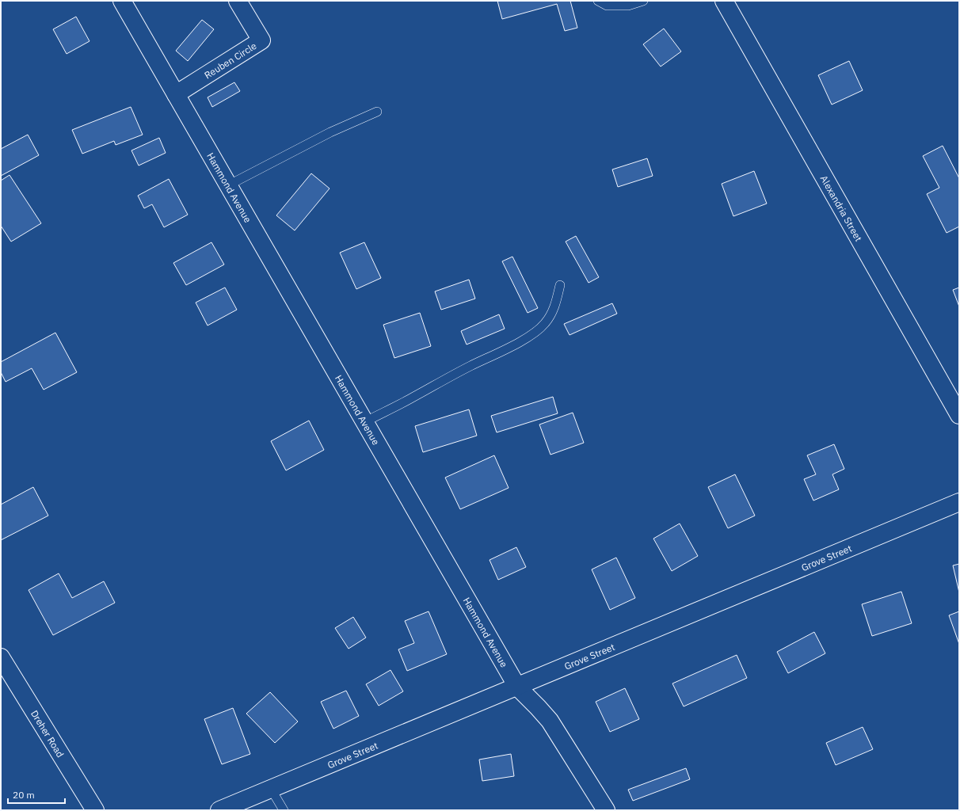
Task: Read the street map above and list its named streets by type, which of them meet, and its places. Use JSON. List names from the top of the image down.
{
  "streets": {
    "street": [
      "Reuben Circle",
      "Hammond Avenue",
      "Alexandria Street",
      "Grove Street",
      "Dreher Road"
    ]
  },
  "crossings": [
    ["Reuben Circle", "Hammond Avenue"],
    ["Hammond Avenue", "Grove Street"]
  ],
  "scale_bar": "20 m"
}
